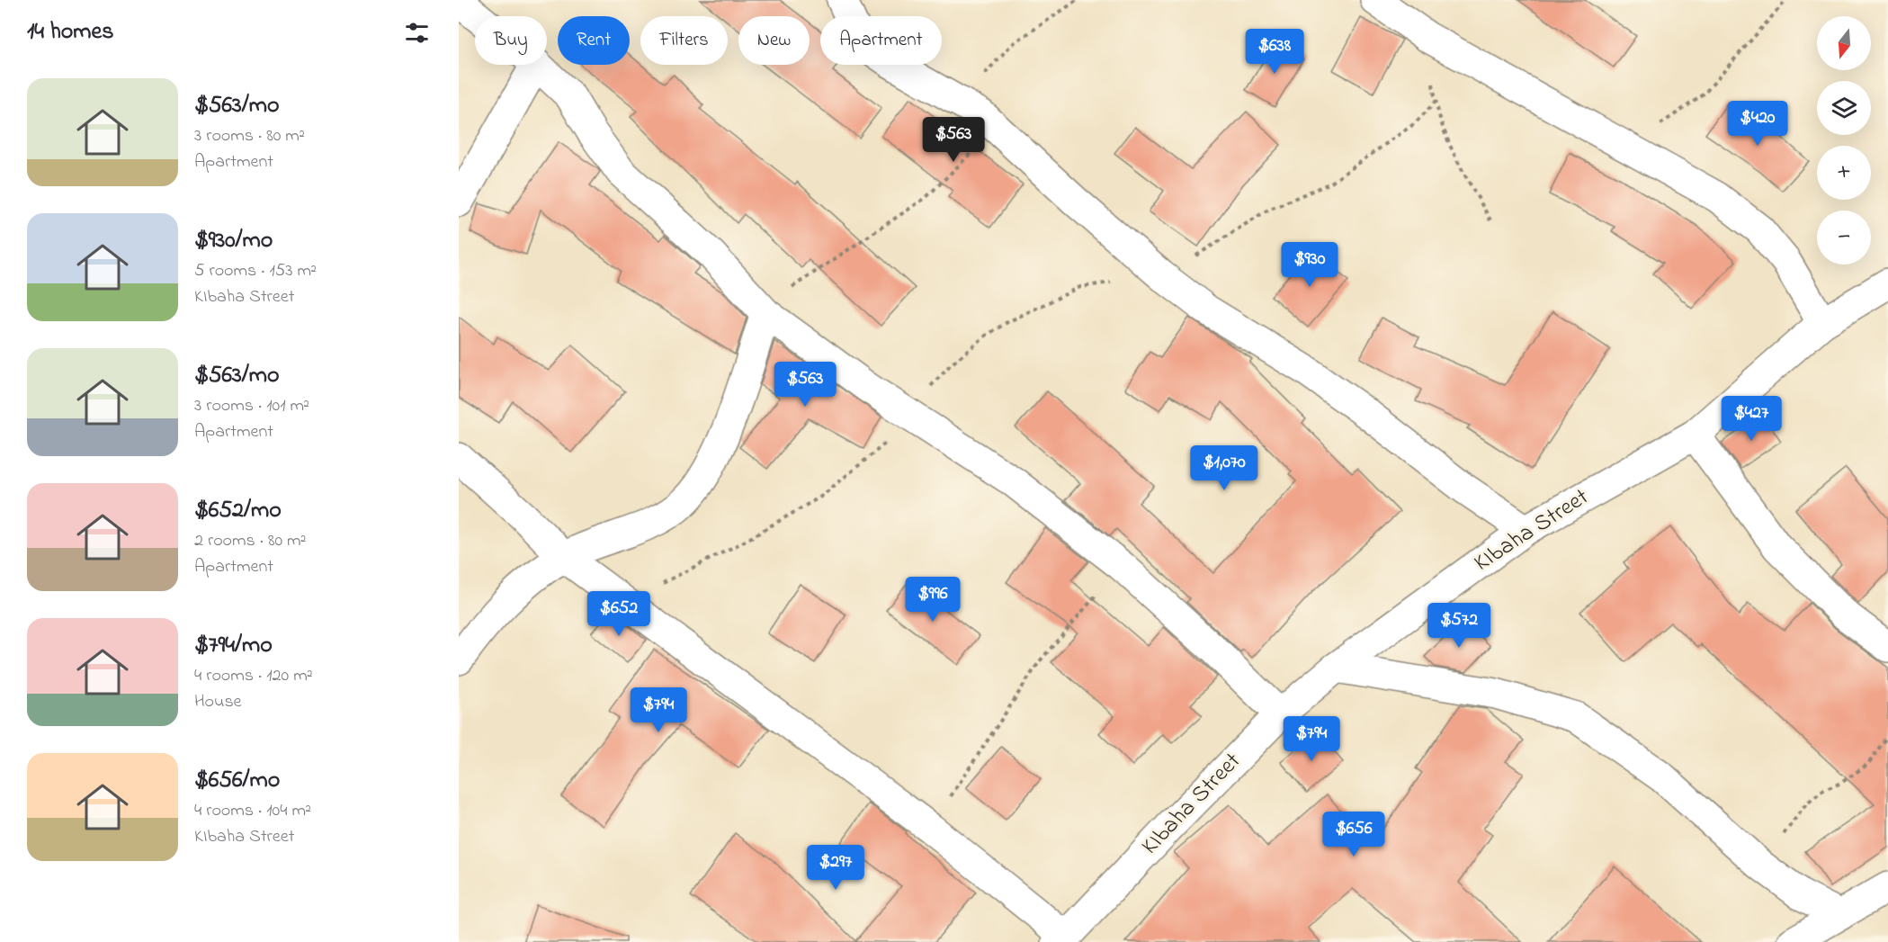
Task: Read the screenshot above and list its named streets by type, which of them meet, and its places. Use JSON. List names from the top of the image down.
{
  "streets": {
    "street": ["KIbaha Street"]
  },
  "north": "bottom",
  "page": {
    "heading": "14 homes",
    "map_buttons": ["+", "−"],
    "chip": [
      "Buy",
      "Rent",
      "Filters",
      "New",
      "Apartment"
    ],
    "price": [
      "$638",
      "$420",
      "$563",
      "$930",
      "$563",
      "$427",
      "$1,070",
      "$996",
      "$652",
      "$572",
      "$794",
      "$794",
      "$656",
      "$297"
    ],
    "list": [
      {
        "name": "$563/mo",
        "note": "3 rooms · 80 m² · Apartment"
      },
      {
        "name": "$930/mo",
        "note": "5 rooms · 153 m² · KIbaha Street"
      },
      {
        "name": "$563/mo",
        "note": "3 rooms · 101 m² · Apartment"
      },
      {
        "name": "$652/mo",
        "note": "2 rooms · 80 m² · Apartment"
      },
      {
        "name": "$794/mo",
        "note": "4 rooms · 120 m² · House"
      },
      {
        "name": "$656/mo",
        "note": "4 rooms · 104 m² · KIbaha Street"
      }
    ]
  }
}
